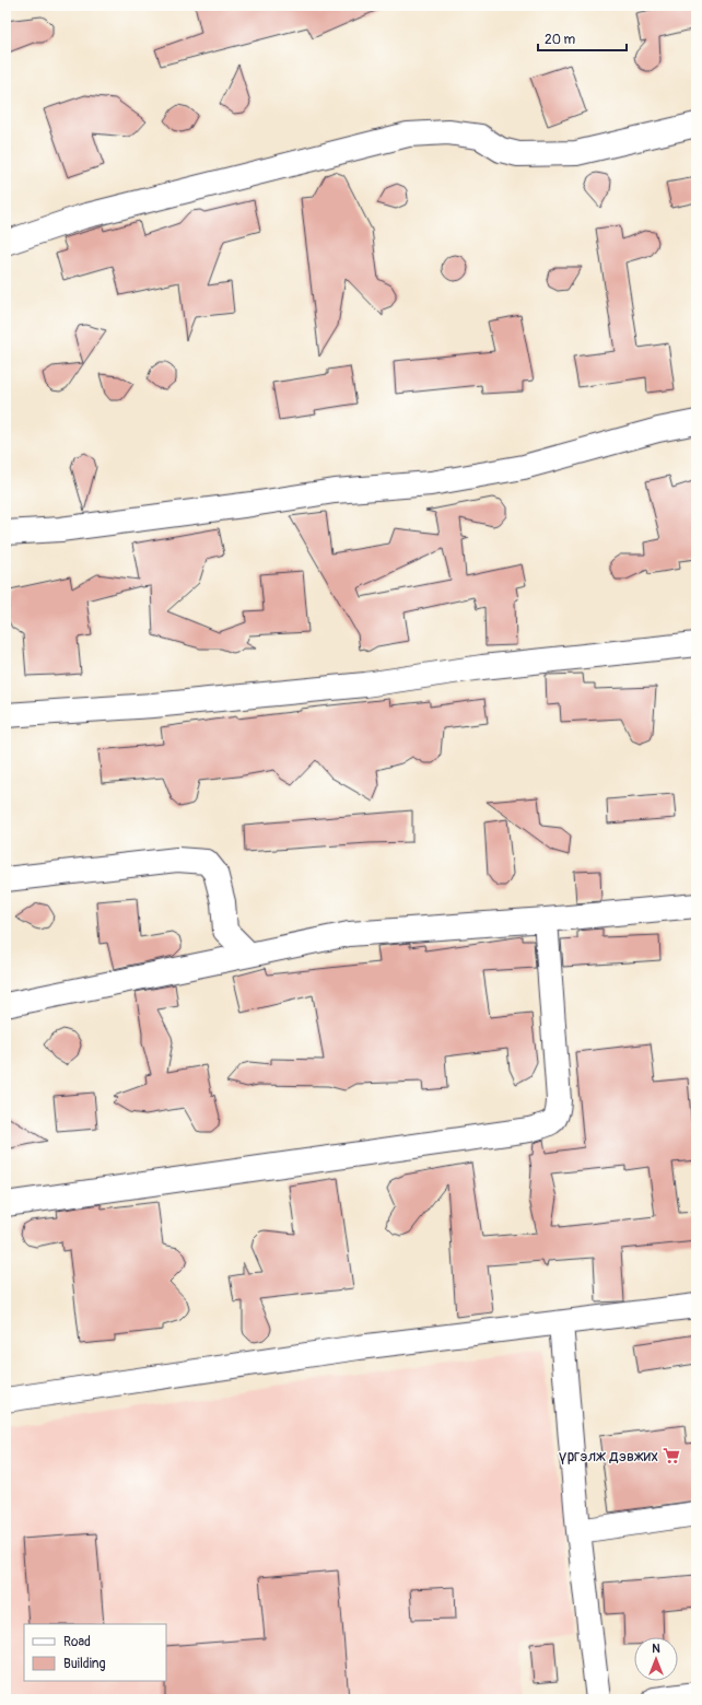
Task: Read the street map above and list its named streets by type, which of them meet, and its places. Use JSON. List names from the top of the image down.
{
  "places": {
    "supermarket": ["үргэлж дэвжих"]
  },
  "legend": ["Road", "Building"],
  "scale_bar": "20 m",
  "north": "top"
}
